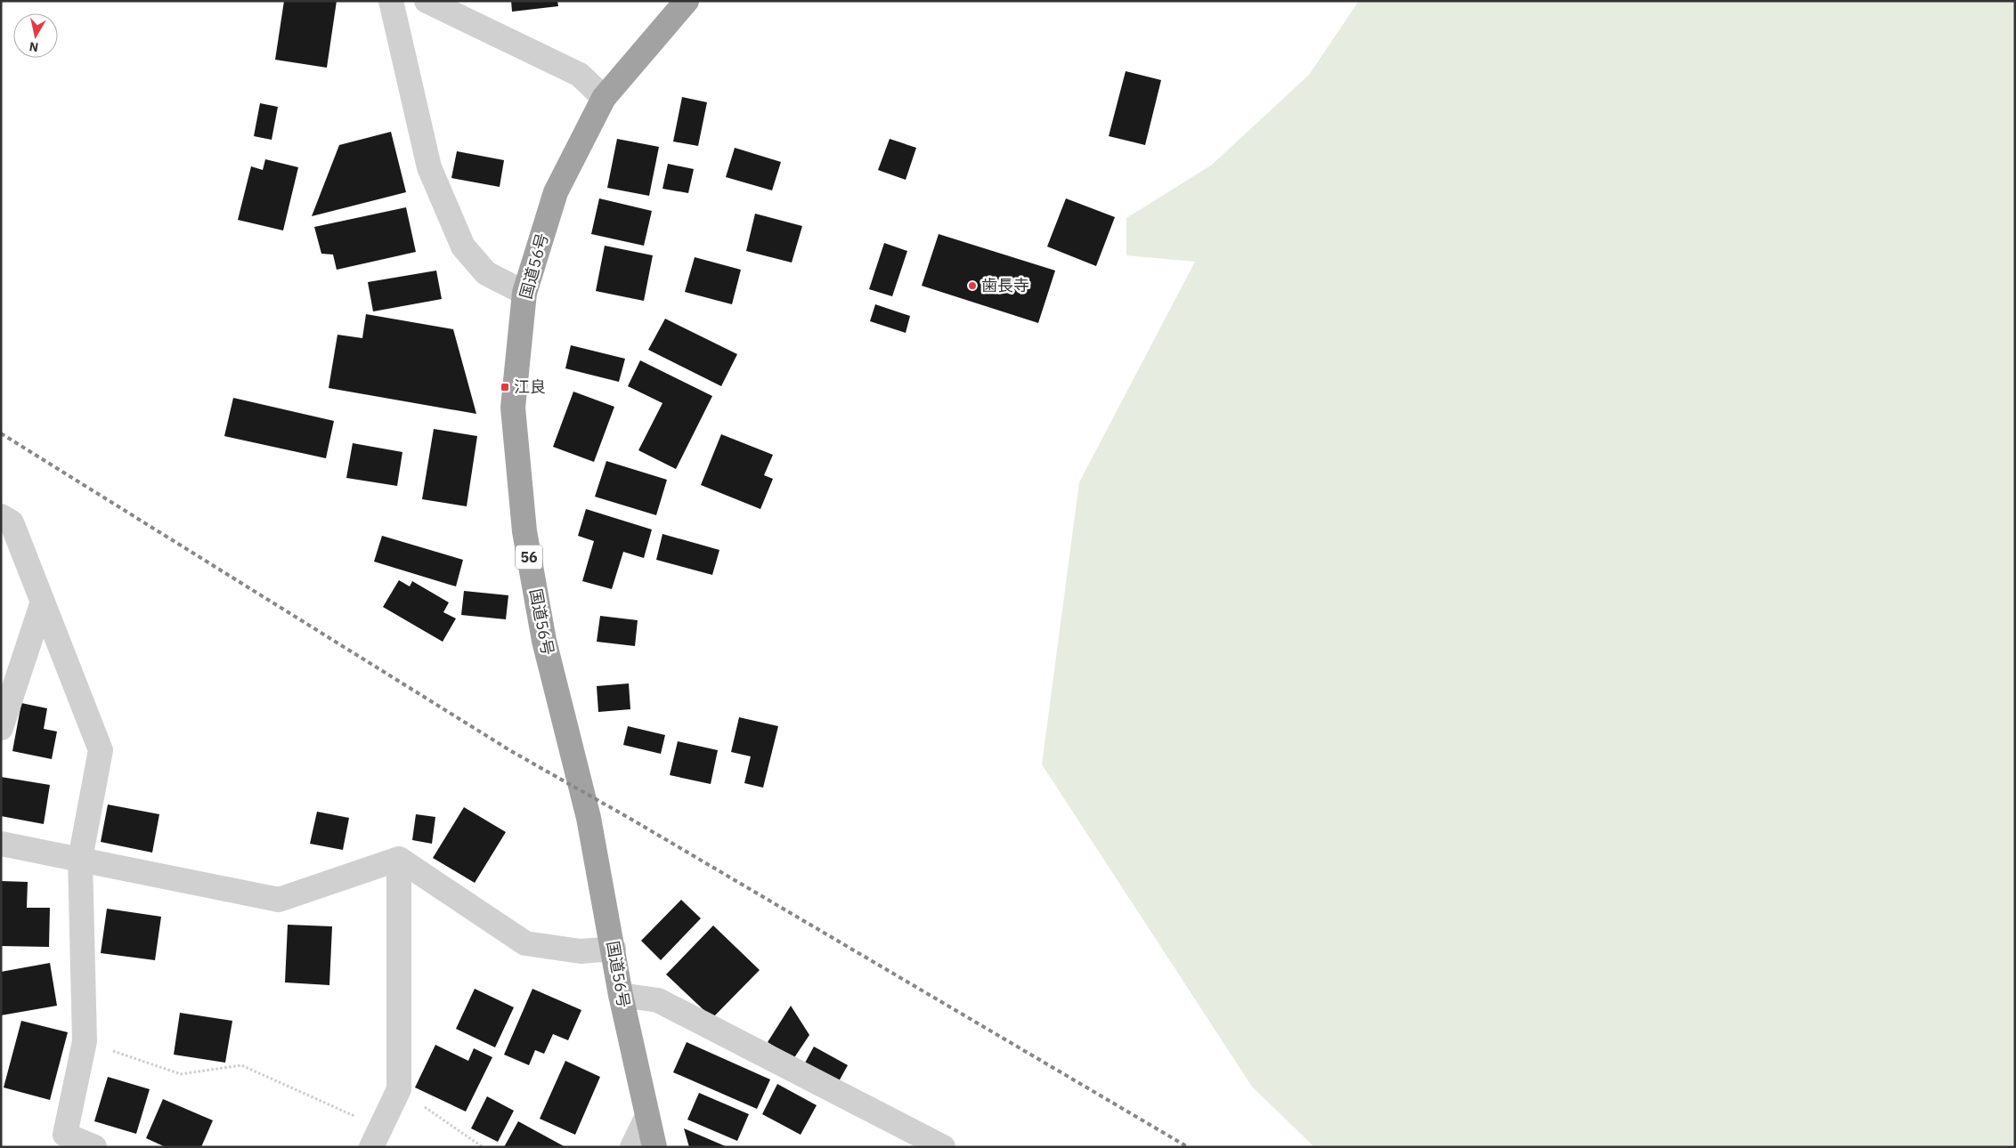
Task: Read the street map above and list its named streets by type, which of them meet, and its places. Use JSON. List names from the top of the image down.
{
  "streets": {
    "highway": ["国道56号", "56"]
  },
  "places": {
    "other": ["歯長寺"],
    "transit": ["江良"]
  },
  "north": "bottom"
}
